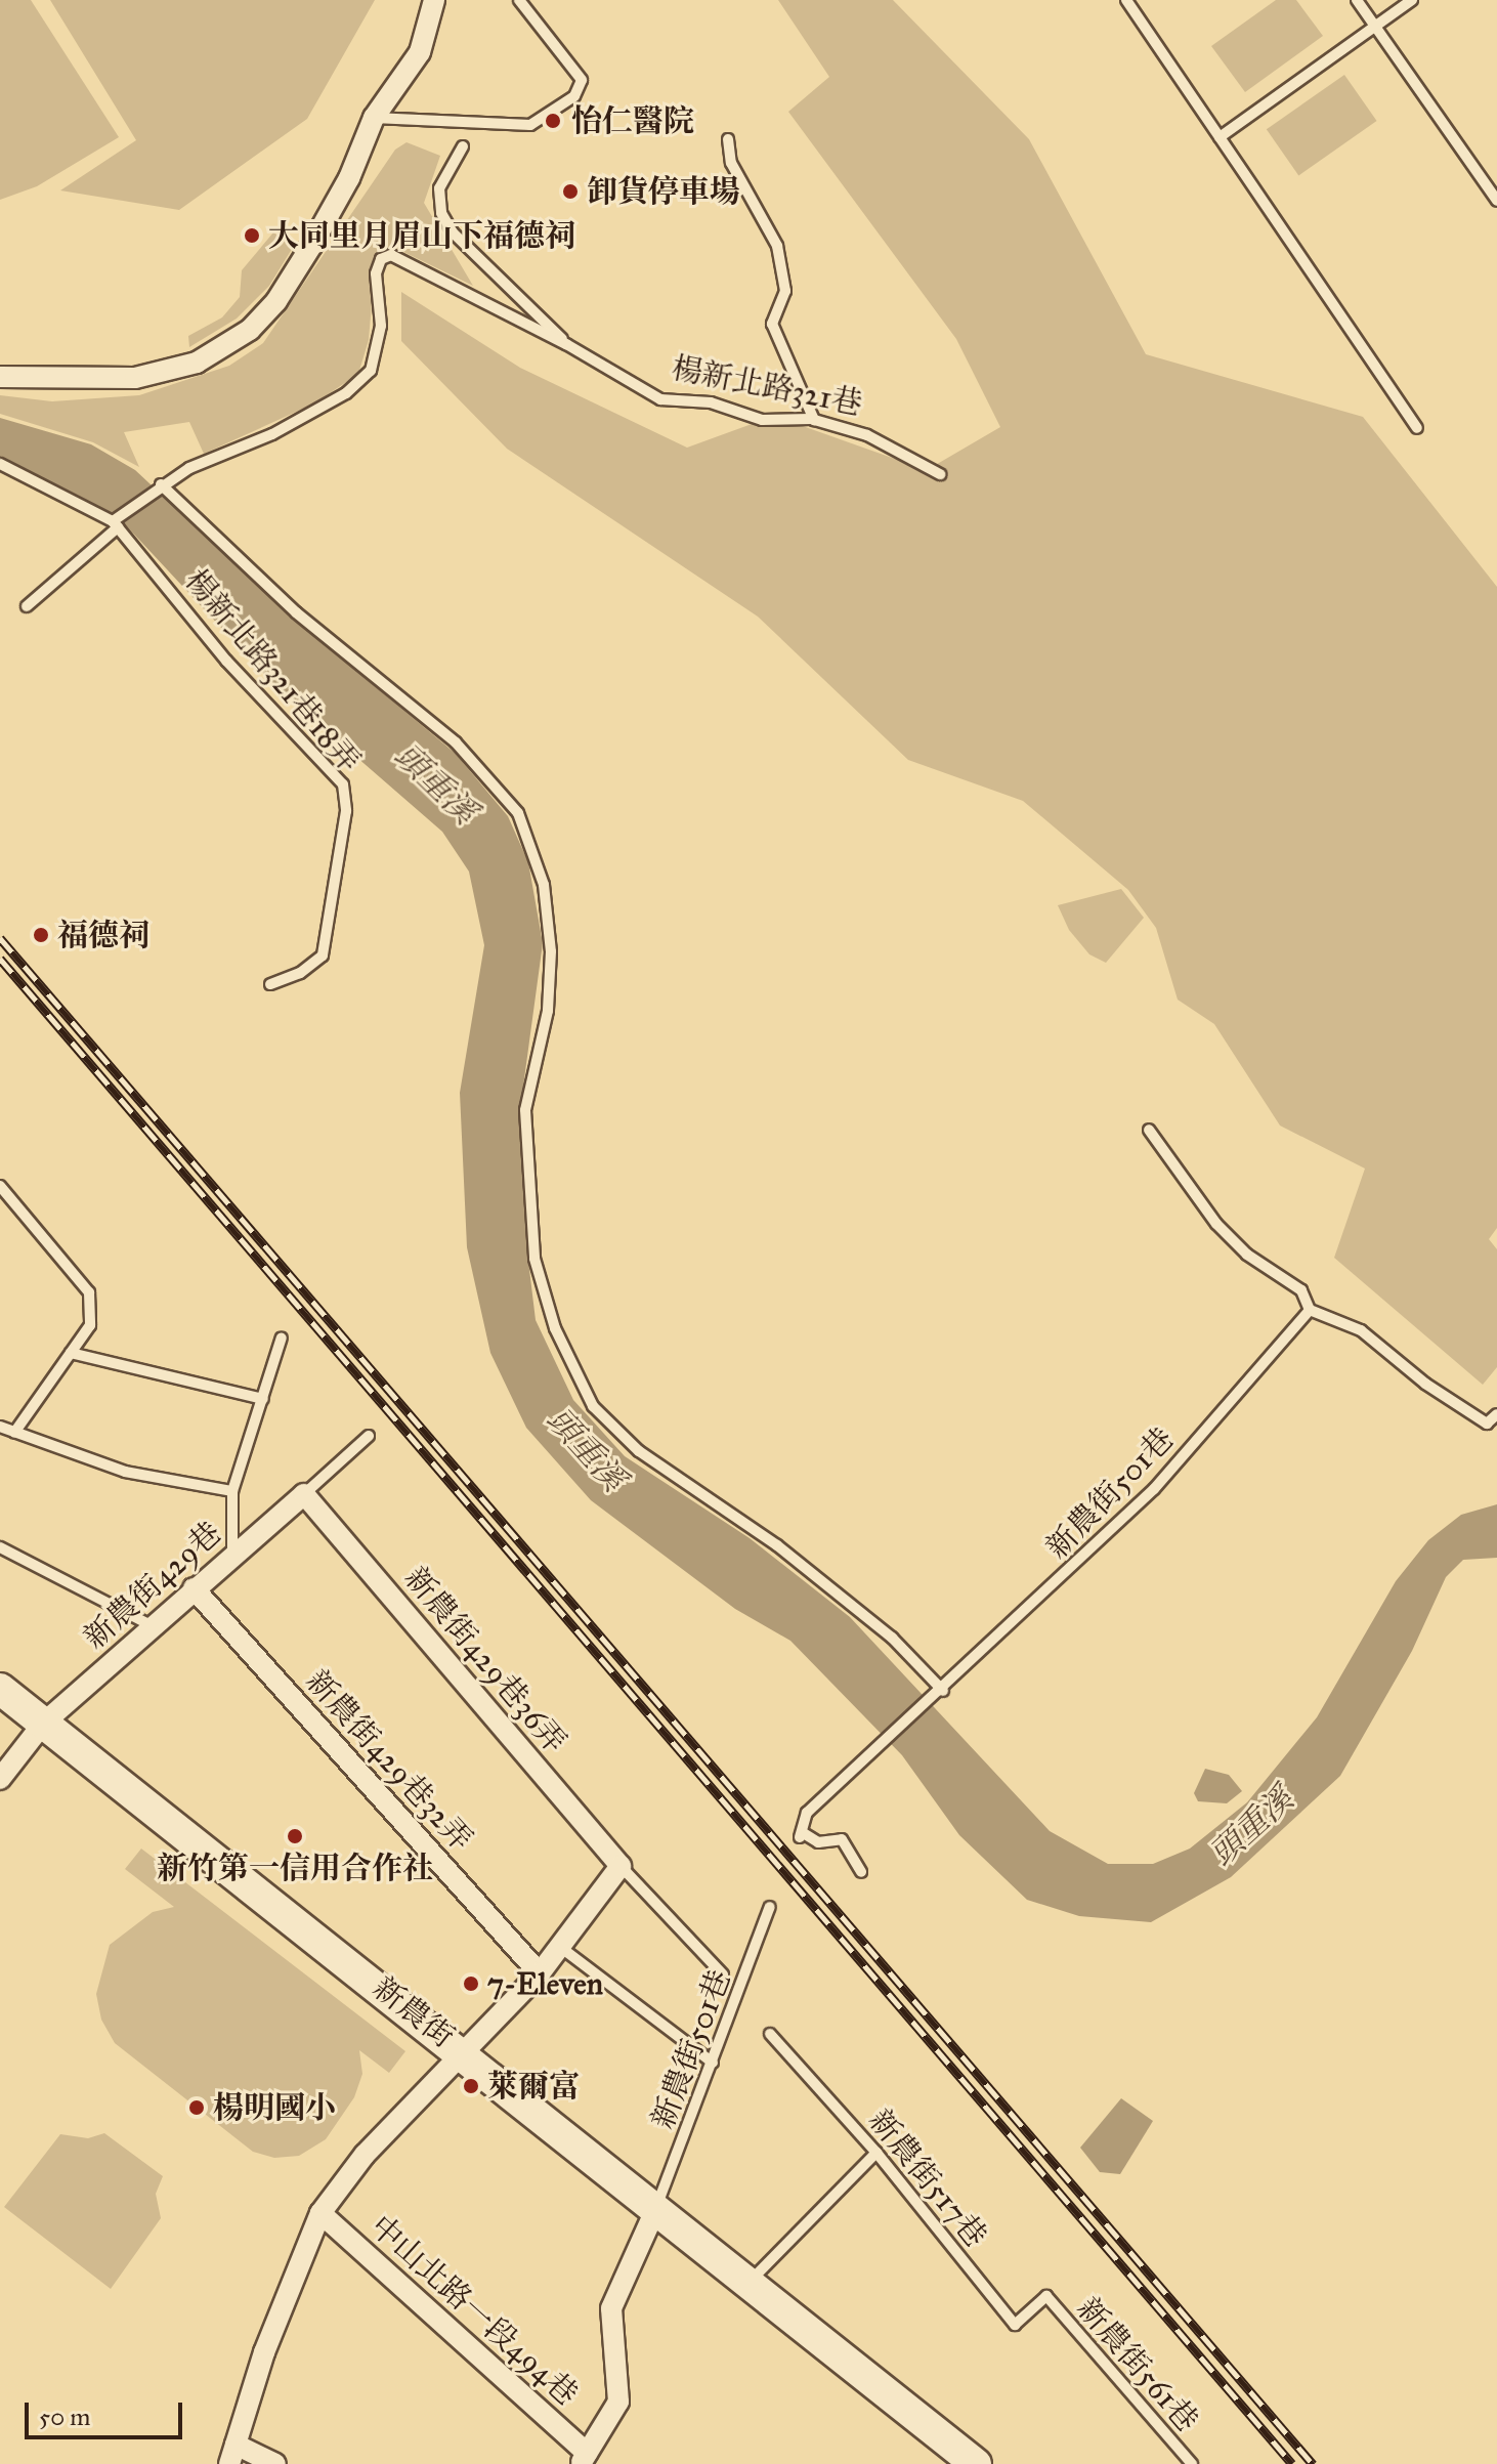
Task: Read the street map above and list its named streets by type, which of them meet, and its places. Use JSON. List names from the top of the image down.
{
  "streets": {
    "street": [
      "新農街429巷",
      "新農街429巷36弄",
      "新農街429巷32弄",
      "新農街",
      "中山北路一段494巷"
    ],
    "lane": [
      "楊新北路321巷",
      "楊新北路321巷18弄",
      "新農街501巷",
      "新農街517巷",
      "新農街561巷"
    ]
  },
  "crossings": [
    ["新農街501巷", "新農街"],
    ["新農街429巷", "新農街429巷36弄"],
    ["新農街429巷", "新農街429巷32弄"],
    ["新農街429巷", "新農街"],
    ["新農街517巷", "新農街561巷"]
  ],
  "water": ["頭重溪"],
  "places": [
    "怡仁醫院",
    "卸貨停車場",
    "大同里月眉山下福德祠",
    "福德祠",
    "新竹第一信用合作社",
    "7-Eleven",
    "萊爾富",
    "楊明國小"
  ],
  "scale_bar": "50 m"
}
